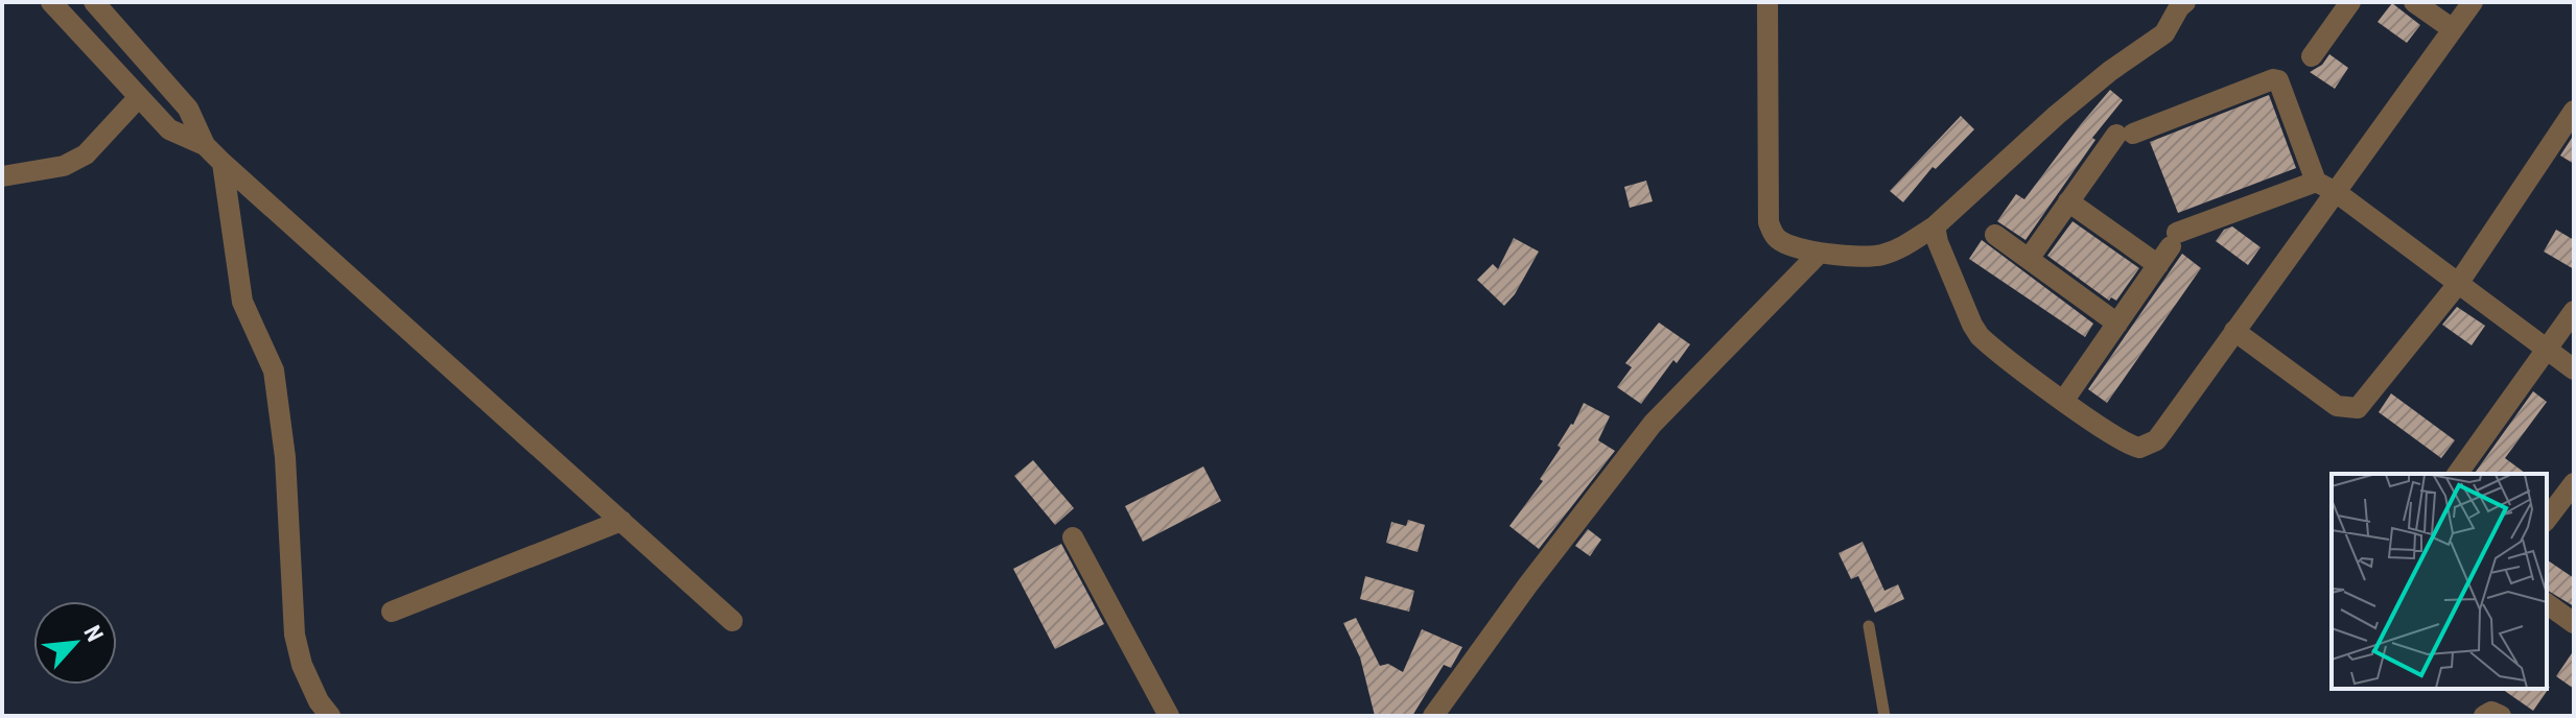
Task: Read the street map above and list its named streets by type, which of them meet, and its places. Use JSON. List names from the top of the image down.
{
  "north": "top right"
}
